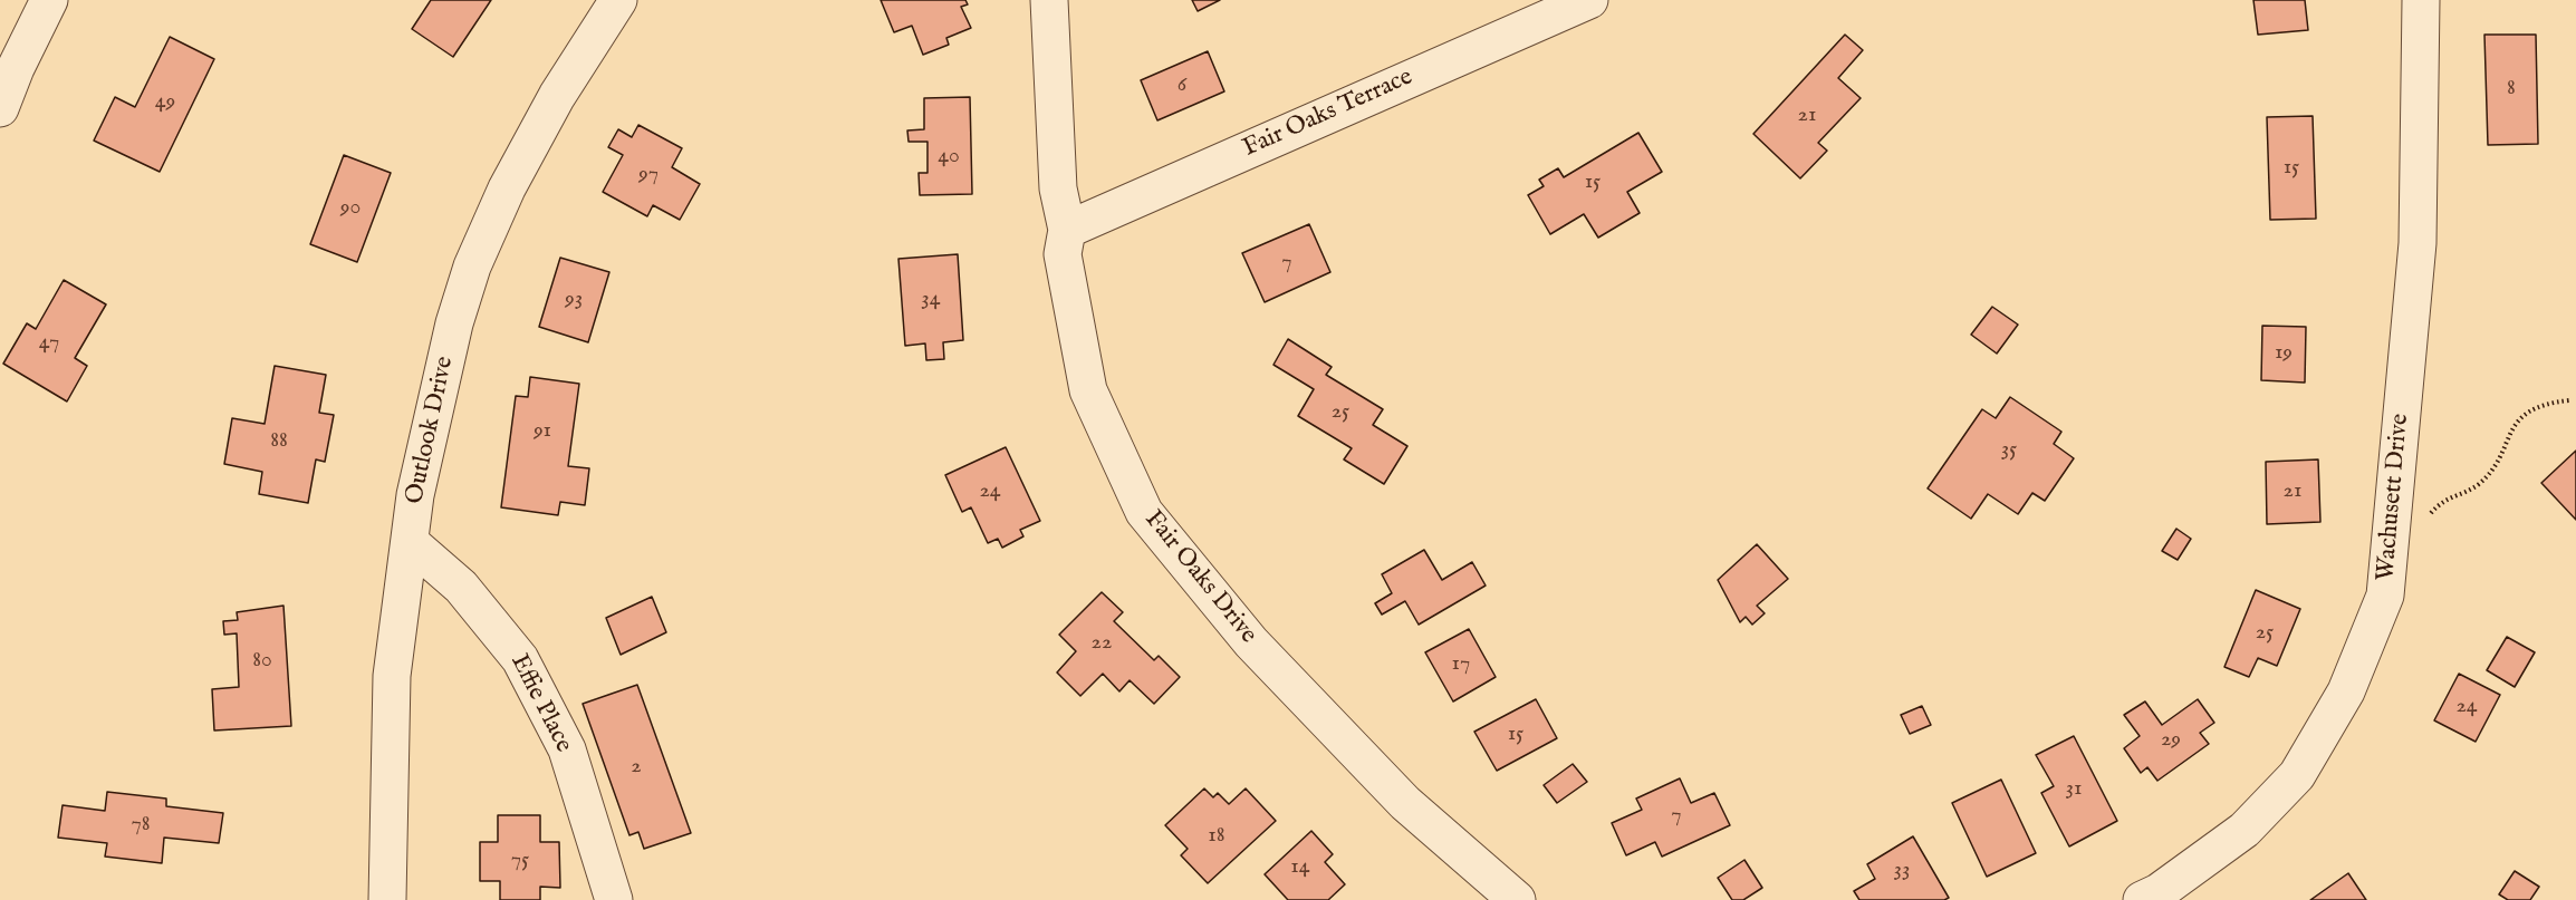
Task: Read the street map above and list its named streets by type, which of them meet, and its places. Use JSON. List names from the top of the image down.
{
  "streets": {
    "street": [
      "Fair Oaks Terrace",
      "Outlook Drive",
      "Wachusett Drive",
      "Fair Oaks Drive",
      "Effie Place"
    ]
  },
  "crossings": [
    ["Fair Oaks Terrace", "Fair Oaks Drive"],
    ["Outlook Drive", "Effie Place"]
  ],
  "house_numbers": [
    "6",
    "8",
    "49",
    "21",
    "40",
    "15",
    "97",
    "15",
    "90",
    "7",
    "93",
    "34",
    "47",
    "19",
    "25",
    "91",
    "88",
    "35",
    "24",
    "21",
    "25",
    "22",
    "80",
    "17",
    "24",
    "15",
    "29",
    "2",
    "31",
    "7",
    "78",
    "18",
    "75",
    "14",
    "33"
  ]
}
